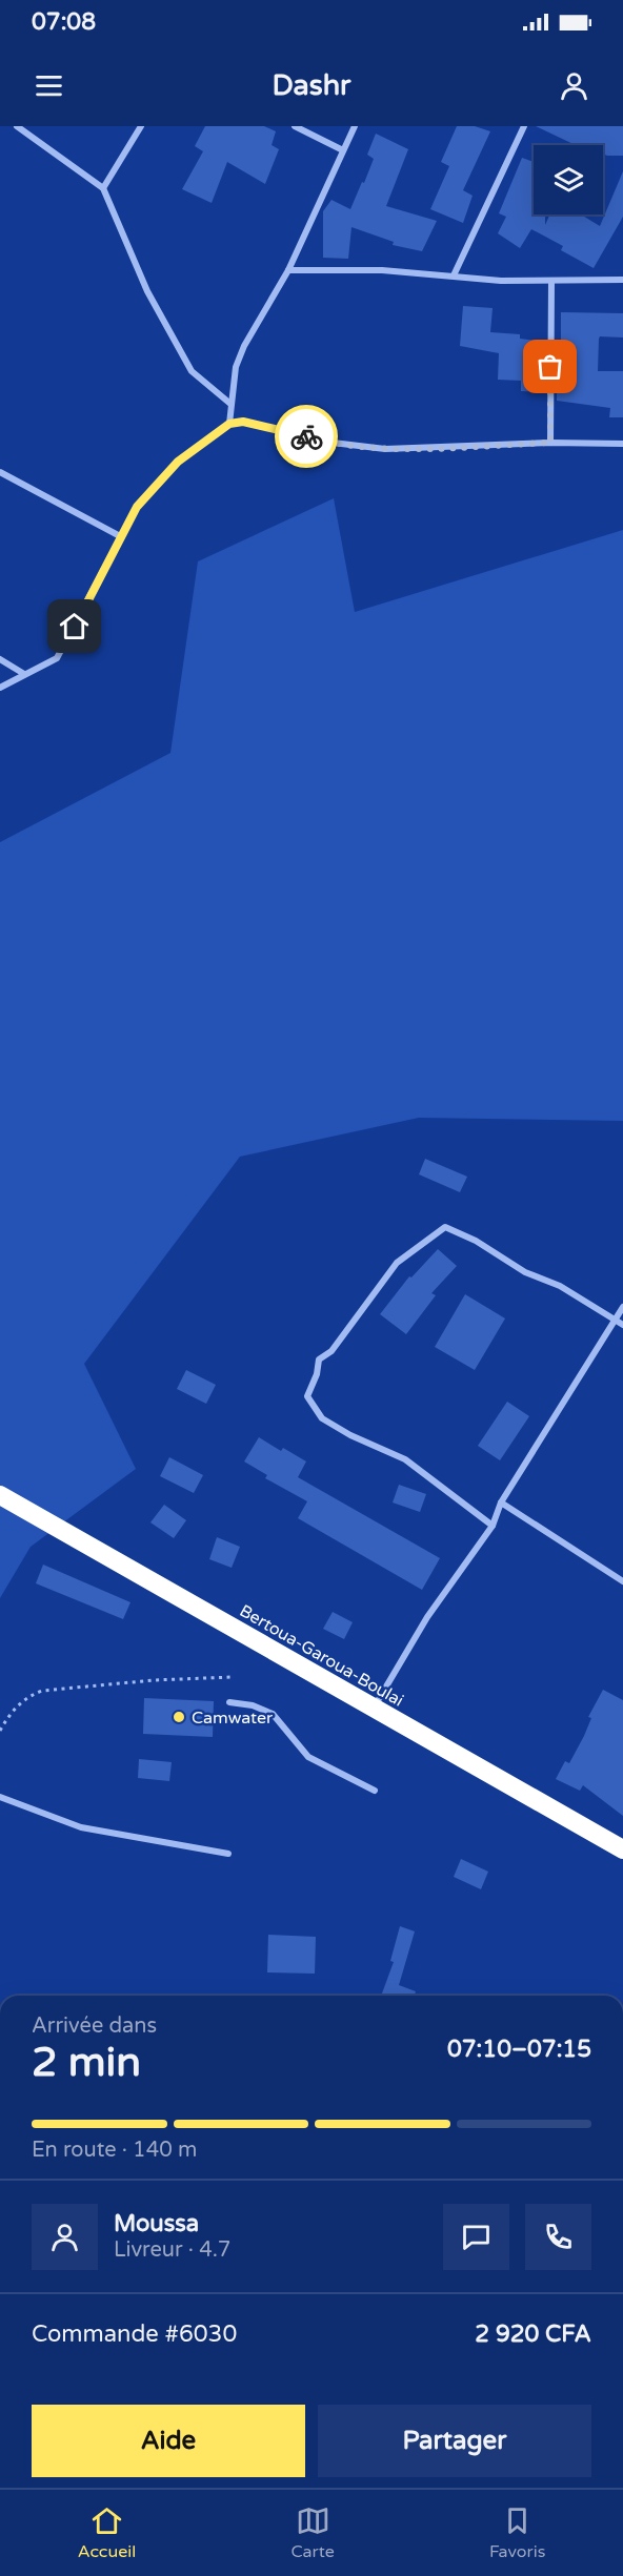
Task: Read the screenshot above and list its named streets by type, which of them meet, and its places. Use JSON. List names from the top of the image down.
{
  "streets": {
    "highway": ["Bertoua-Garoua-Boulai"]
  },
  "places": ["Camwater"],
  "page": {
    "status": "07:08",
    "header": "Dashr",
    "heading": ["2 min", "Arrivée dans", "07:10–07:15"],
    "panel": [
      "Moussa",
      "Livreur · 4.7",
      "Commande #6030",
      "2 920 CFA"
    ],
    "bar": "En route · 140 m",
    "buttons": ["Aide", "Partager"],
    "tabs": ["Accueil", "Carte", "Favoris"]
  }
}
